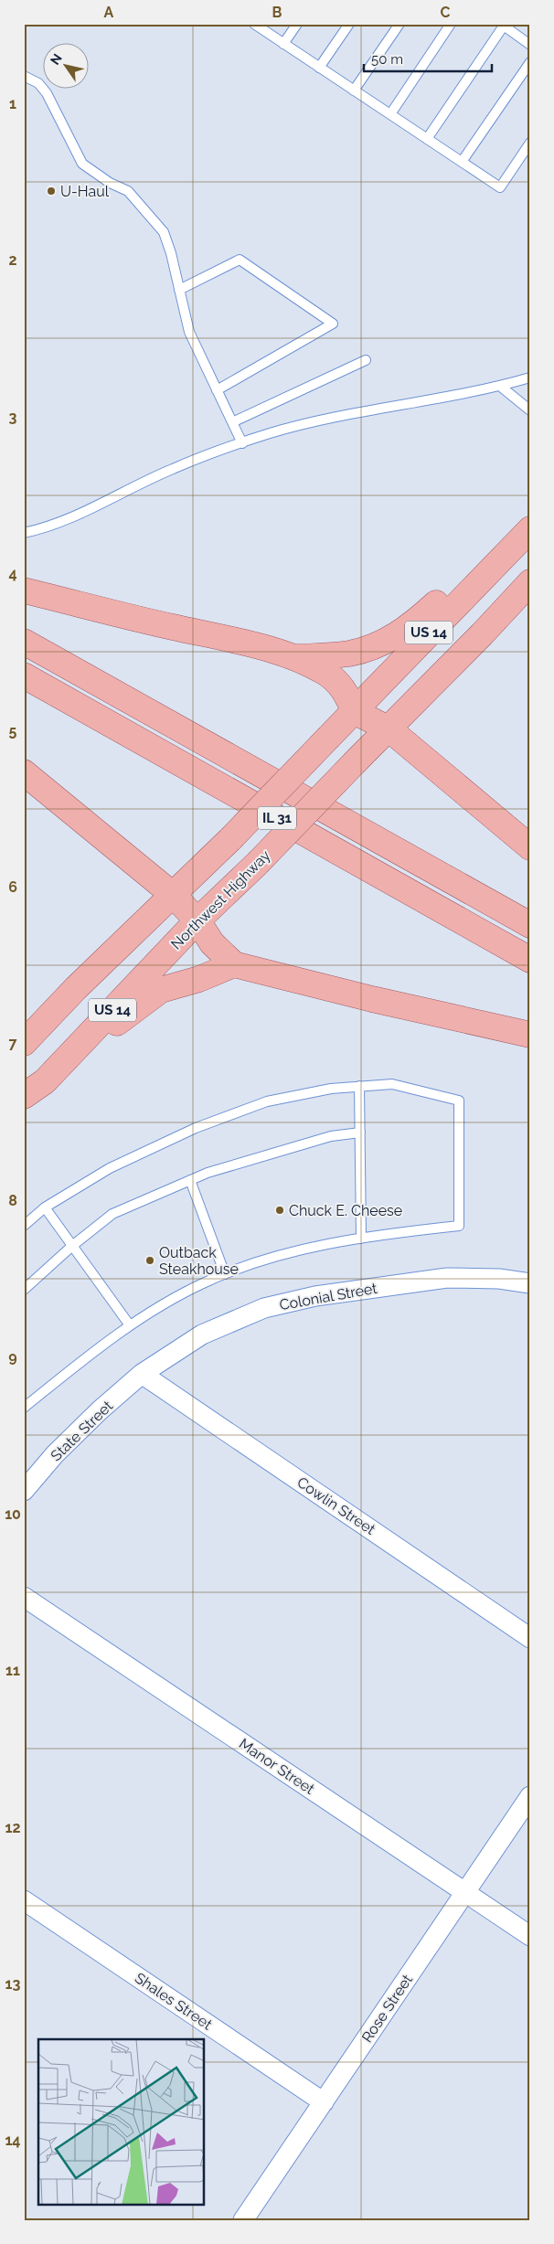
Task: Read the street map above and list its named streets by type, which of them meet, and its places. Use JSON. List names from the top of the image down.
{
  "streets": {
    "main road": ["US 14", "IL 31", "Northwest Highway"],
    "street": [
      "Colonial Street",
      "State Street",
      "Cowlin Street",
      "Manor Street",
      "Shales Street",
      "Rose Street"
    ]
  },
  "crossings": [
    ["Colonial Street", "State Street"],
    ["Colonial Street", "Cowlin Street"],
    ["State Street", "Cowlin Street"],
    ["Manor Street", "Rose Street"],
    ["Shales Street", "Rose Street"]
  ],
  "places": ["U-Haul", "Chuck E. Cheese", "Outback Steakhouse"],
  "scale_bar": "50 m",
  "north": "top left",
  "grid": {
    "columns": ["A", "B", "C"],
    "rows": [
      "1",
      "2",
      "3",
      "4",
      "5",
      "6",
      "7",
      "8",
      "9",
      "10",
      "11",
      "12",
      "13",
      "14"
    ]
  }
}
